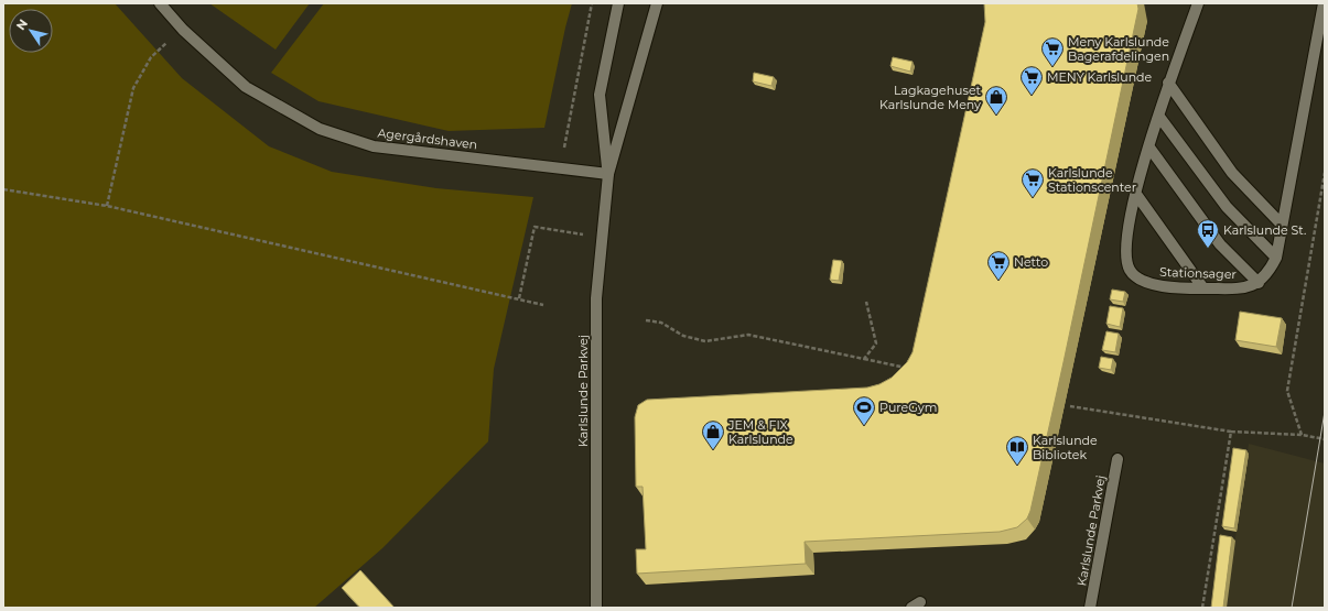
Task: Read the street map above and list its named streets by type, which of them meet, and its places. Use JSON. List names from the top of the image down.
{
  "streets": {
    "street": ["Agergårdshaven", "Stationsager", "Karlslunde Parkvej"]
  },
  "crossings": [
    ["Agergårdshaven", "Karlslunde Parkvej"]
  ],
  "places": {
    "supermarket": [
      "Meny Karlslunde Bagerafdelingen",
      "MENY Karlslunde",
      "Karlslunde Stationscenter",
      "Netto"
    ],
    "shop": ["Lagkagehuset Karlslunde Meny", "JEM & FIX Karlslunde"],
    "bus stop": ["Karlslunde St."],
    "sports": ["PureGym"],
    "library": ["Karlslunde Bibliotek"]
  },
  "north": "top left"
}
